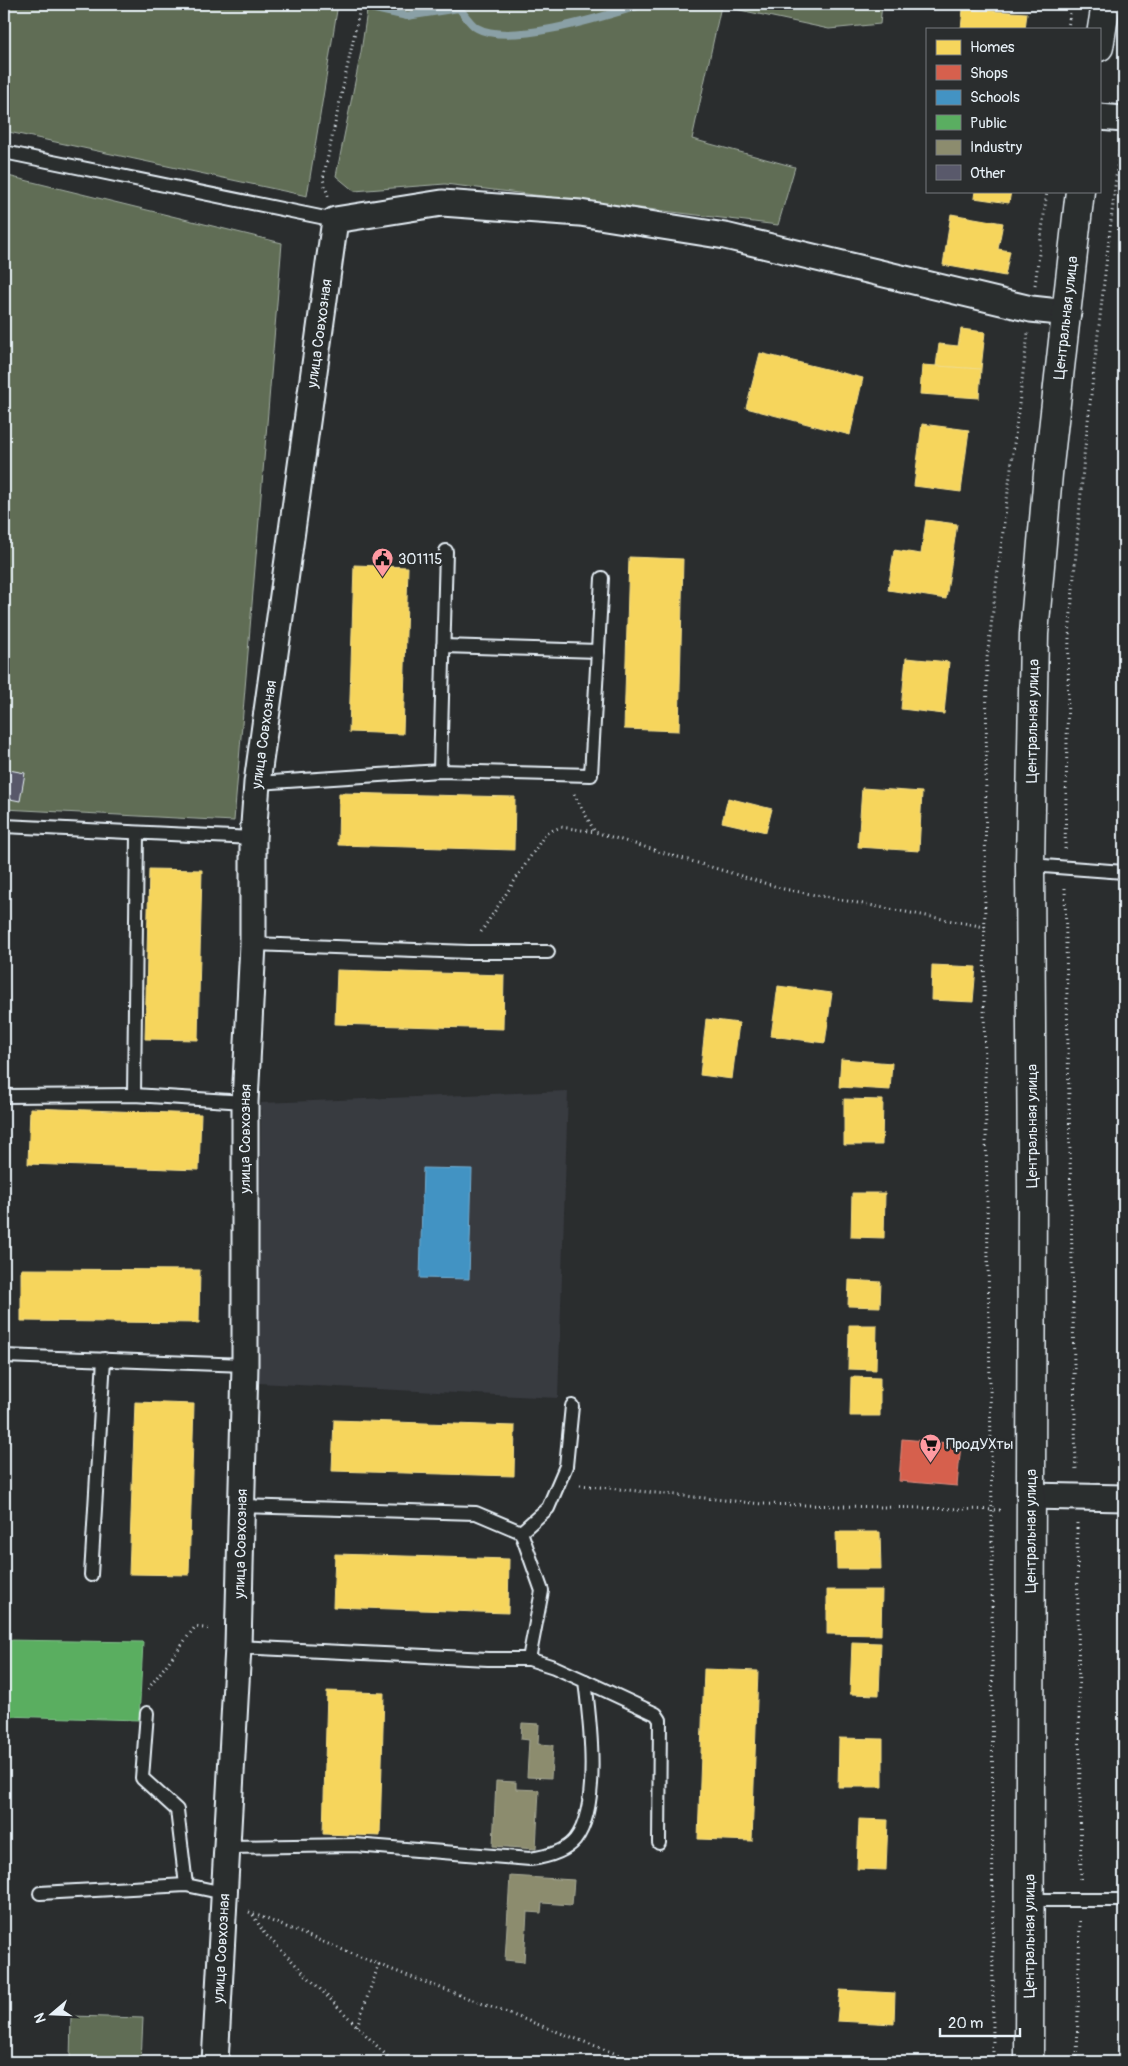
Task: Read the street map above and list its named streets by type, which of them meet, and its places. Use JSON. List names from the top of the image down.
{
  "streets": {
    "main road": ["Центральная улица"],
    "street": ["улица Совхозная"]
  },
  "places": {
    "public building": ["301115"],
    "supermarket": ["ПродУХты"]
  },
  "legend": [
    "Homes",
    "Shops",
    "Schools",
    "Public",
    "Industry",
    "Other"
  ],
  "scale_bar": "20 m",
  "north": "left"
}
